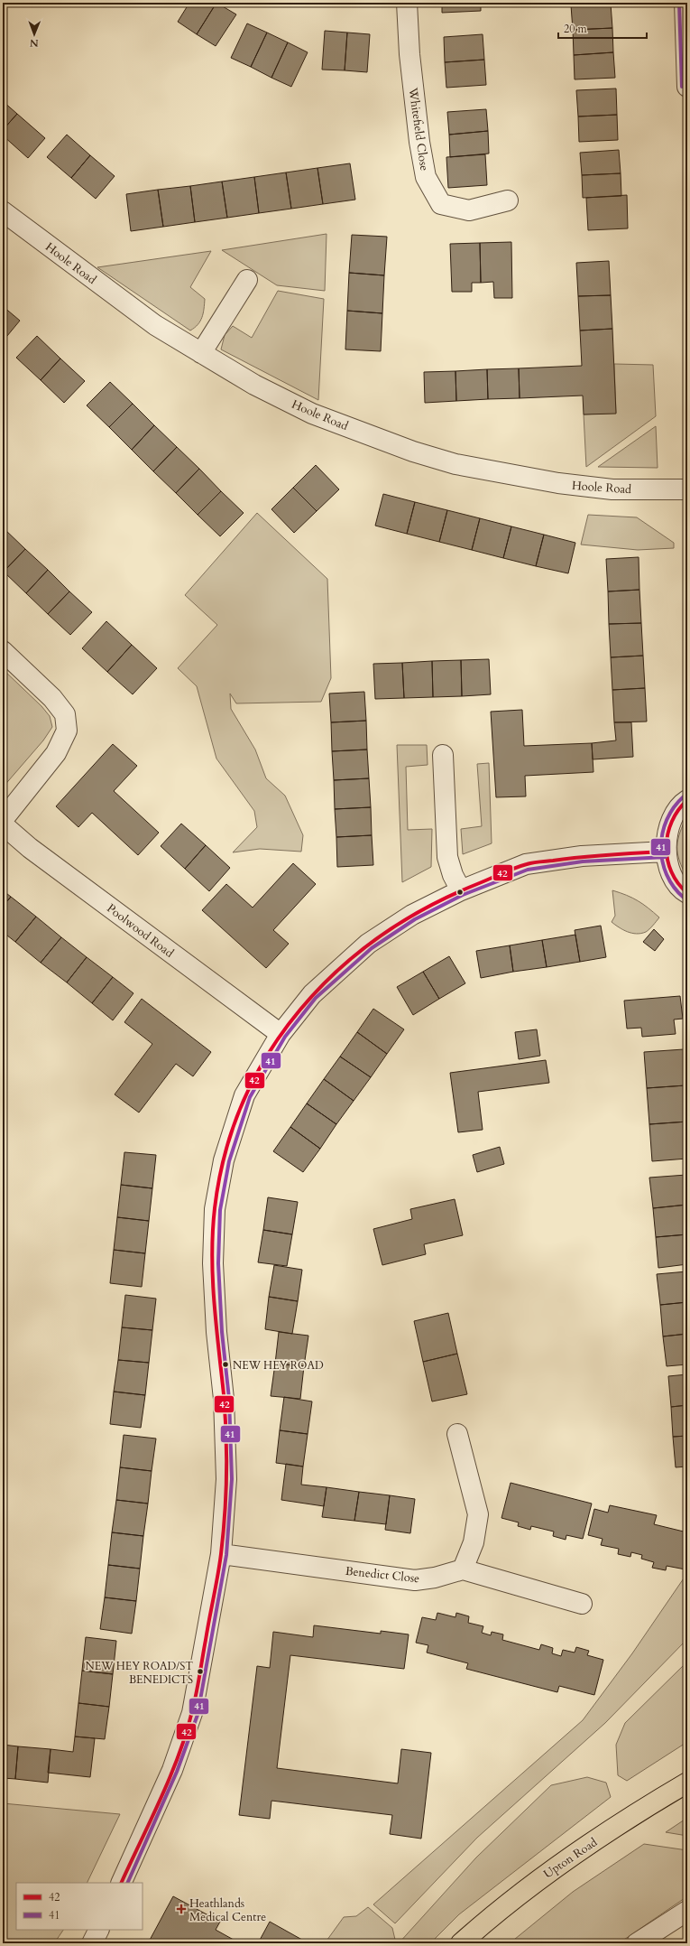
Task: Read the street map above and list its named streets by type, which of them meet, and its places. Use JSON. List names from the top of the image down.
{
  "streets": {
    "main road": ["Upton Road"],
    "street": [
      "Whitefield Close",
      "Hoole Road",
      "Poolwood Road",
      "Benedict Close"
    ]
  },
  "places": {
    "other": ["NEW HEY ROAD", "NEW HEY ROAD/ST BENEDICTS"],
    "health": ["Heathlands Medical Centre"]
  },
  "lines": ["transit line 42", "transit line 41"],
  "legend": ["42", "41"],
  "scale_bar": "20 m",
  "north": "bottom"
}
